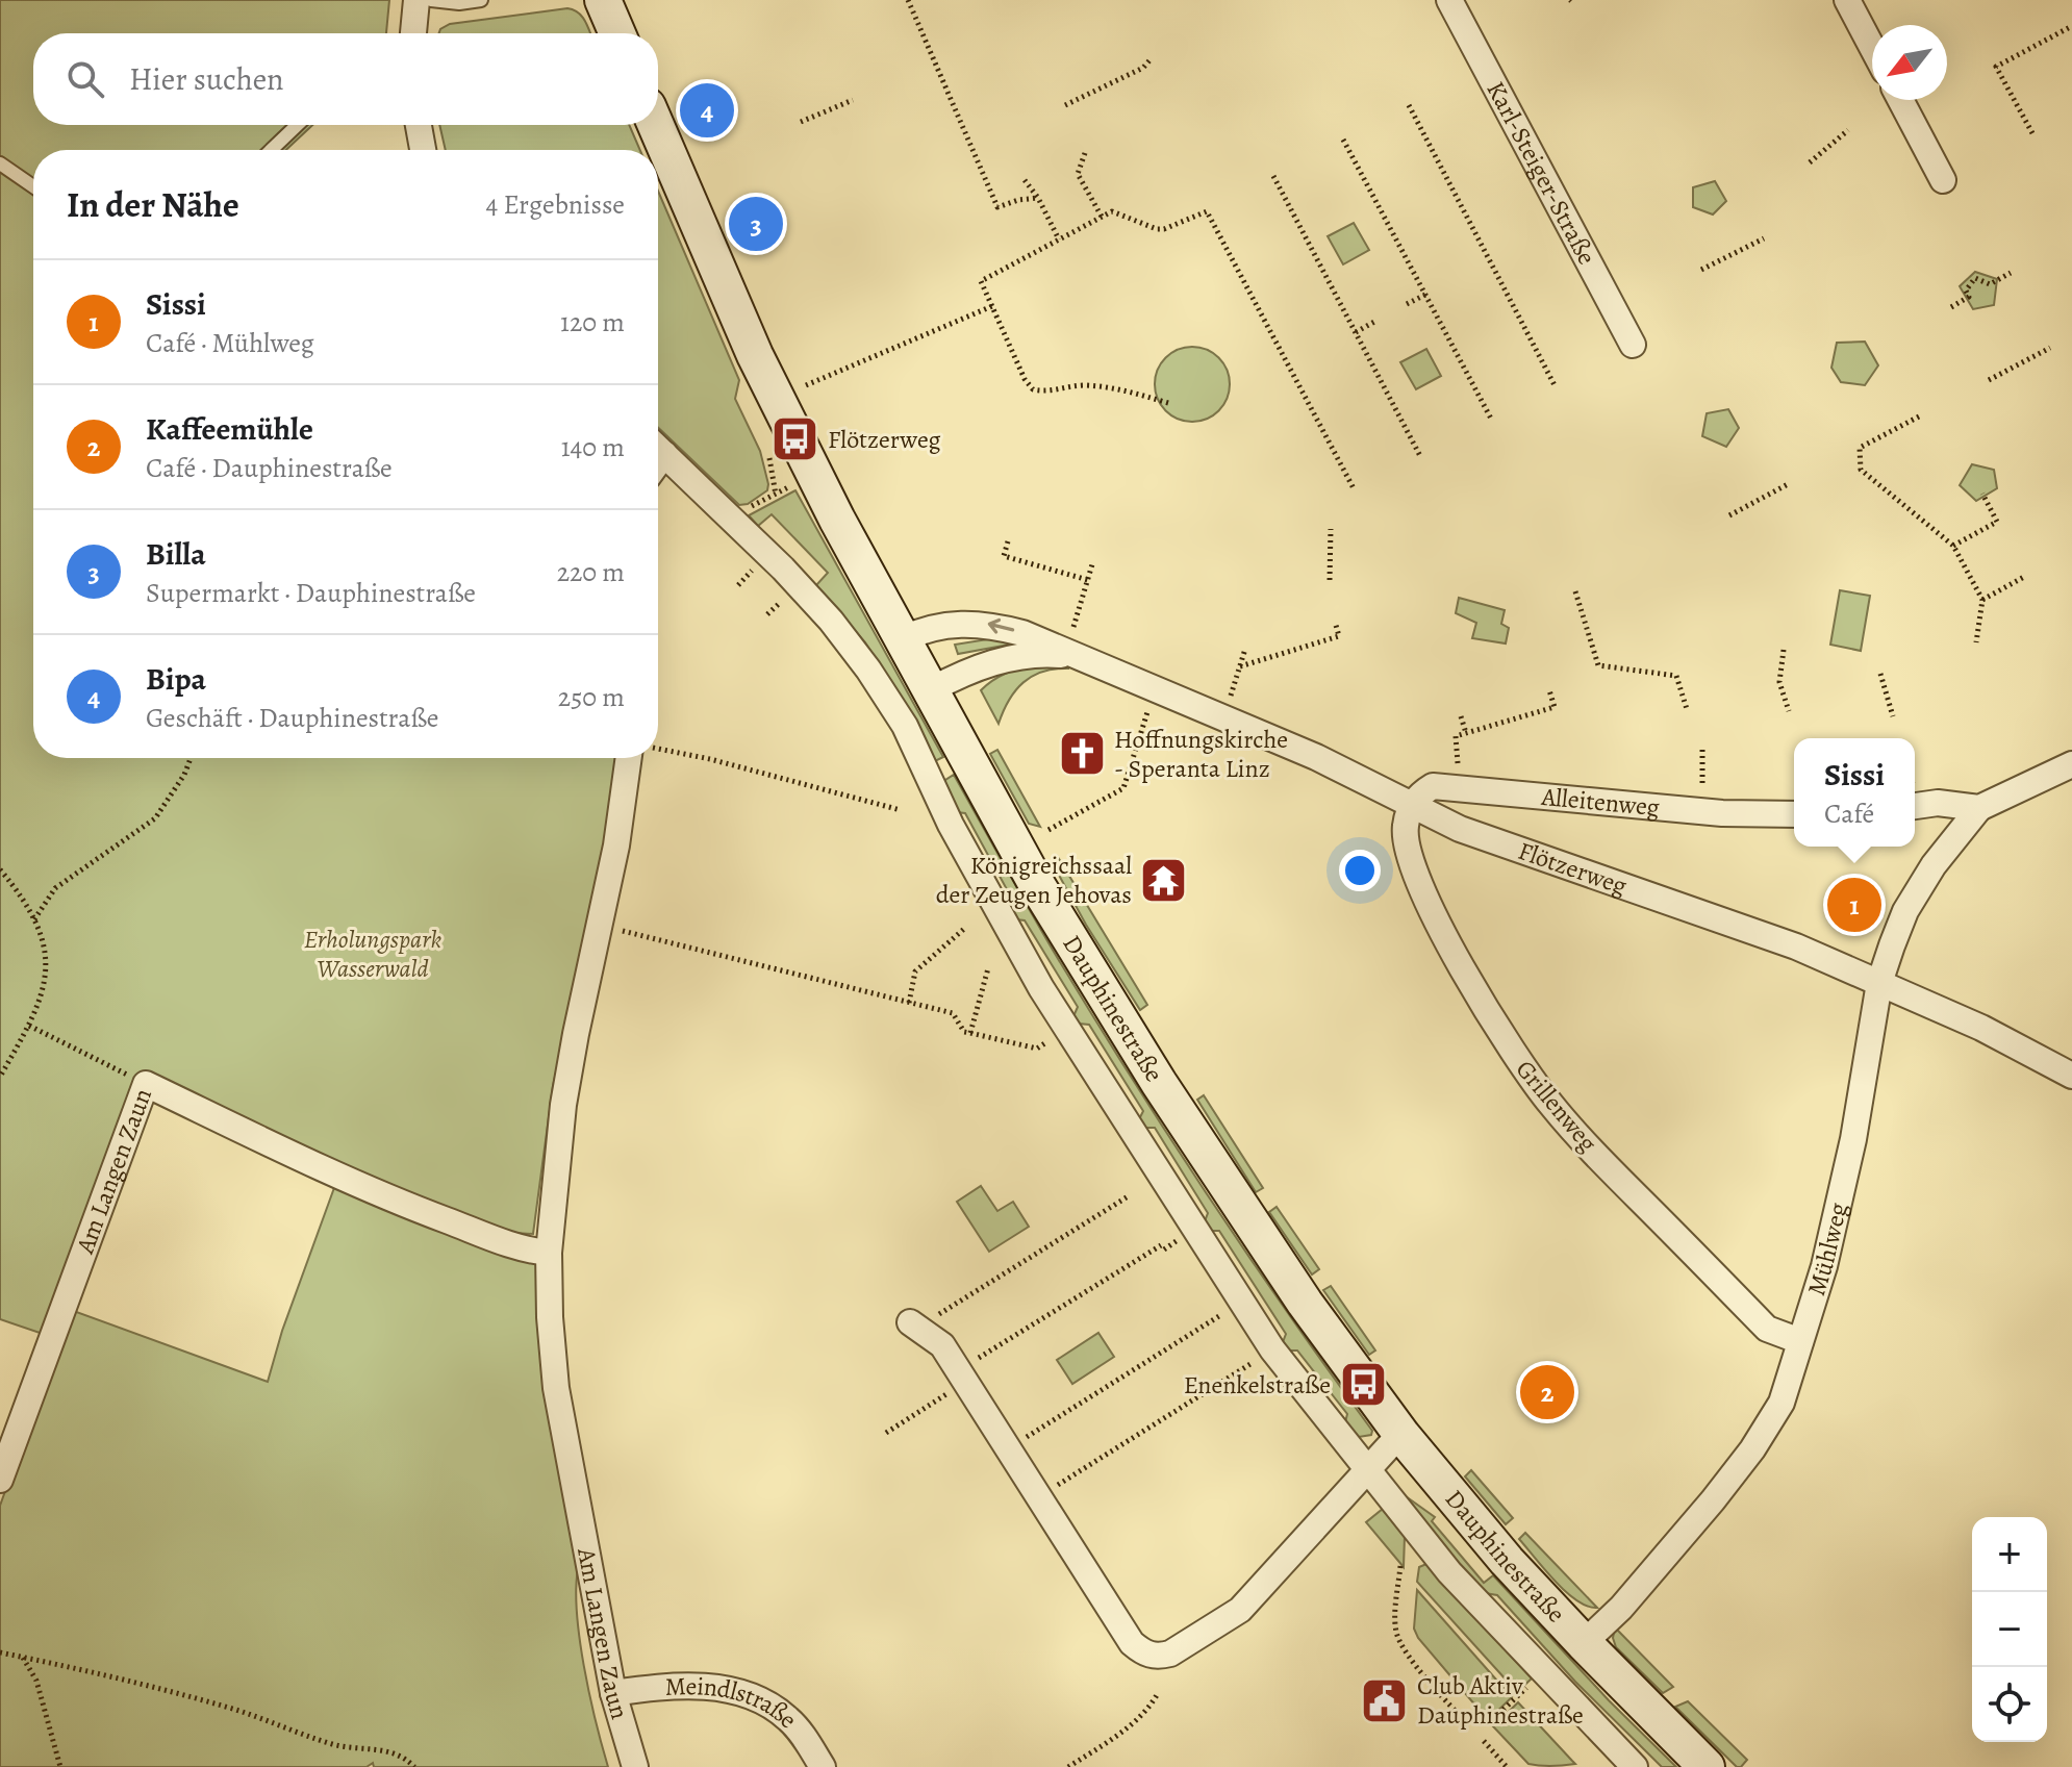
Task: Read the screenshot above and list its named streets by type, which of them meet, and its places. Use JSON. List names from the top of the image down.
{
  "streets": {
    "main road": ["Dauphinestraße"],
    "street": [
      "Karl-Steiger-Straße",
      "Alleitenweg",
      "Flötzerweg",
      "Grillenweg",
      "Am Langen Zaun",
      "Mühlweg",
      "Meindlstraße"
    ]
  },
  "crossings": [
    ["Alleitenweg", "Flötzerweg"],
    ["Alleitenweg", "Grillenweg"],
    ["Flötzerweg", "Dauphinestraße"],
    ["Flötzerweg", "Grillenweg"],
    ["Flötzerweg", "Mühlweg"],
    ["Dauphinestraße", "Mühlweg"],
    ["Grillenweg", "Mühlweg"],
    ["Am Langen Zaun", "Meindlstraße"]
  ],
  "parks": ["Erholungspark Wasserwald"],
  "places": {
    "bus stop": ["Flötzerweg", "Enenkelstraße"],
    "church": ["Hoffnungskirche - Speranta Linz"],
    "temple": ["Königreichssaal der Zeugen Jehovas"],
    "public building": ["Club Aktiv Dauphinestraße"]
  },
  "north": "bottom left",
  "page": {
    "search": "Hier suchen",
    "pins": [
      "4",
      "3",
      "1",
      "2"
    ],
    "heading": ["In der Nähe", "4 Ergebnisse"],
    "list": [
      {
        "mark": "1",
        "name": "Sissi",
        "note": "Café · Mühlweg",
        "value": "120 m"
      },
      {
        "mark": "2",
        "name": "Kaffeemühle",
        "note": "Café · Dauphinestraße",
        "value": "140 m"
      },
      {
        "mark": "3",
        "name": "Billa",
        "note": "Supermarkt · Dauphinestraße",
        "value": "220 m"
      },
      {
        "mark": "4",
        "name": "Bipa",
        "note": "Geschäft · Dauphinestraße",
        "value": "250 m"
      }
    ],
    "popup": ["Sissi", "Café"],
    "map_buttons": ["+", "−"]
  }
}
